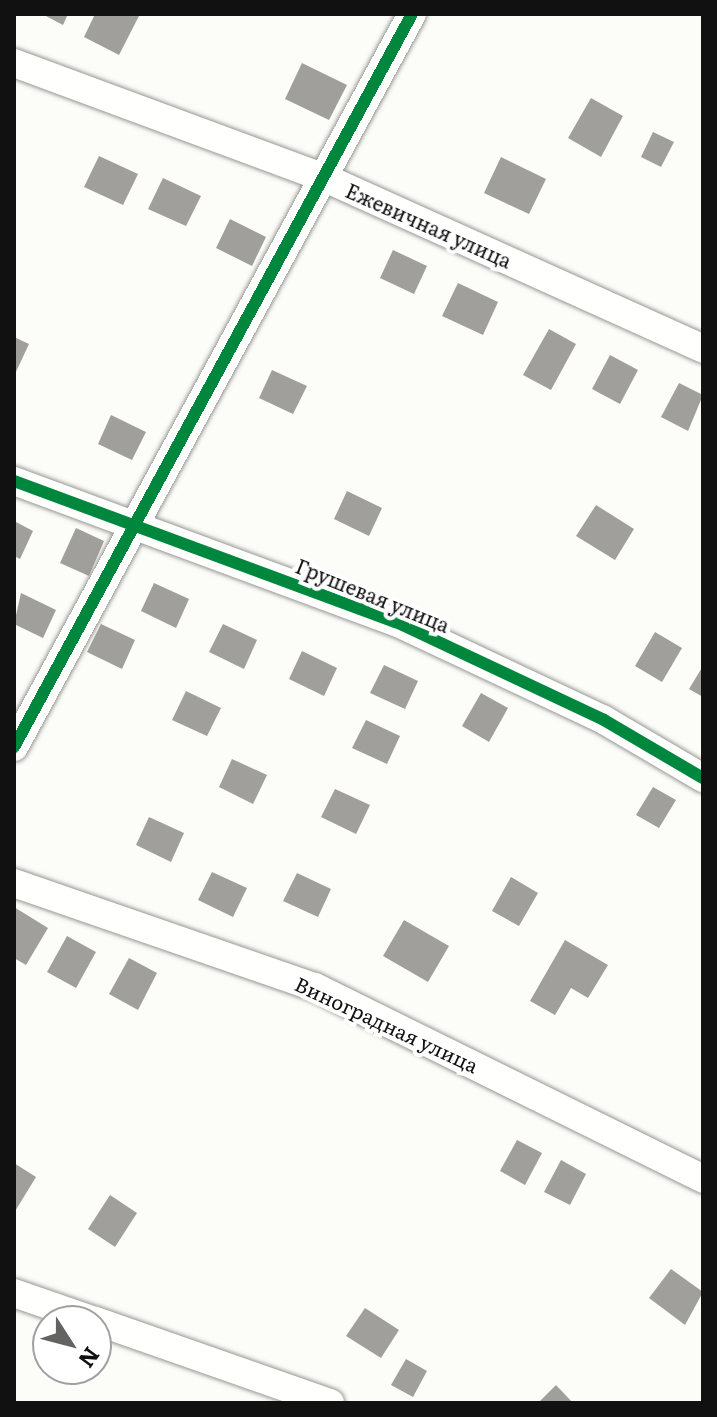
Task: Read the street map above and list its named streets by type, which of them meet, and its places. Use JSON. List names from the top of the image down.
{
  "streets": {
    "street": ["Ежевичная улица", "Грушевая улица", "Виноградная улица"]
  },
  "north": "bottom right"
}
